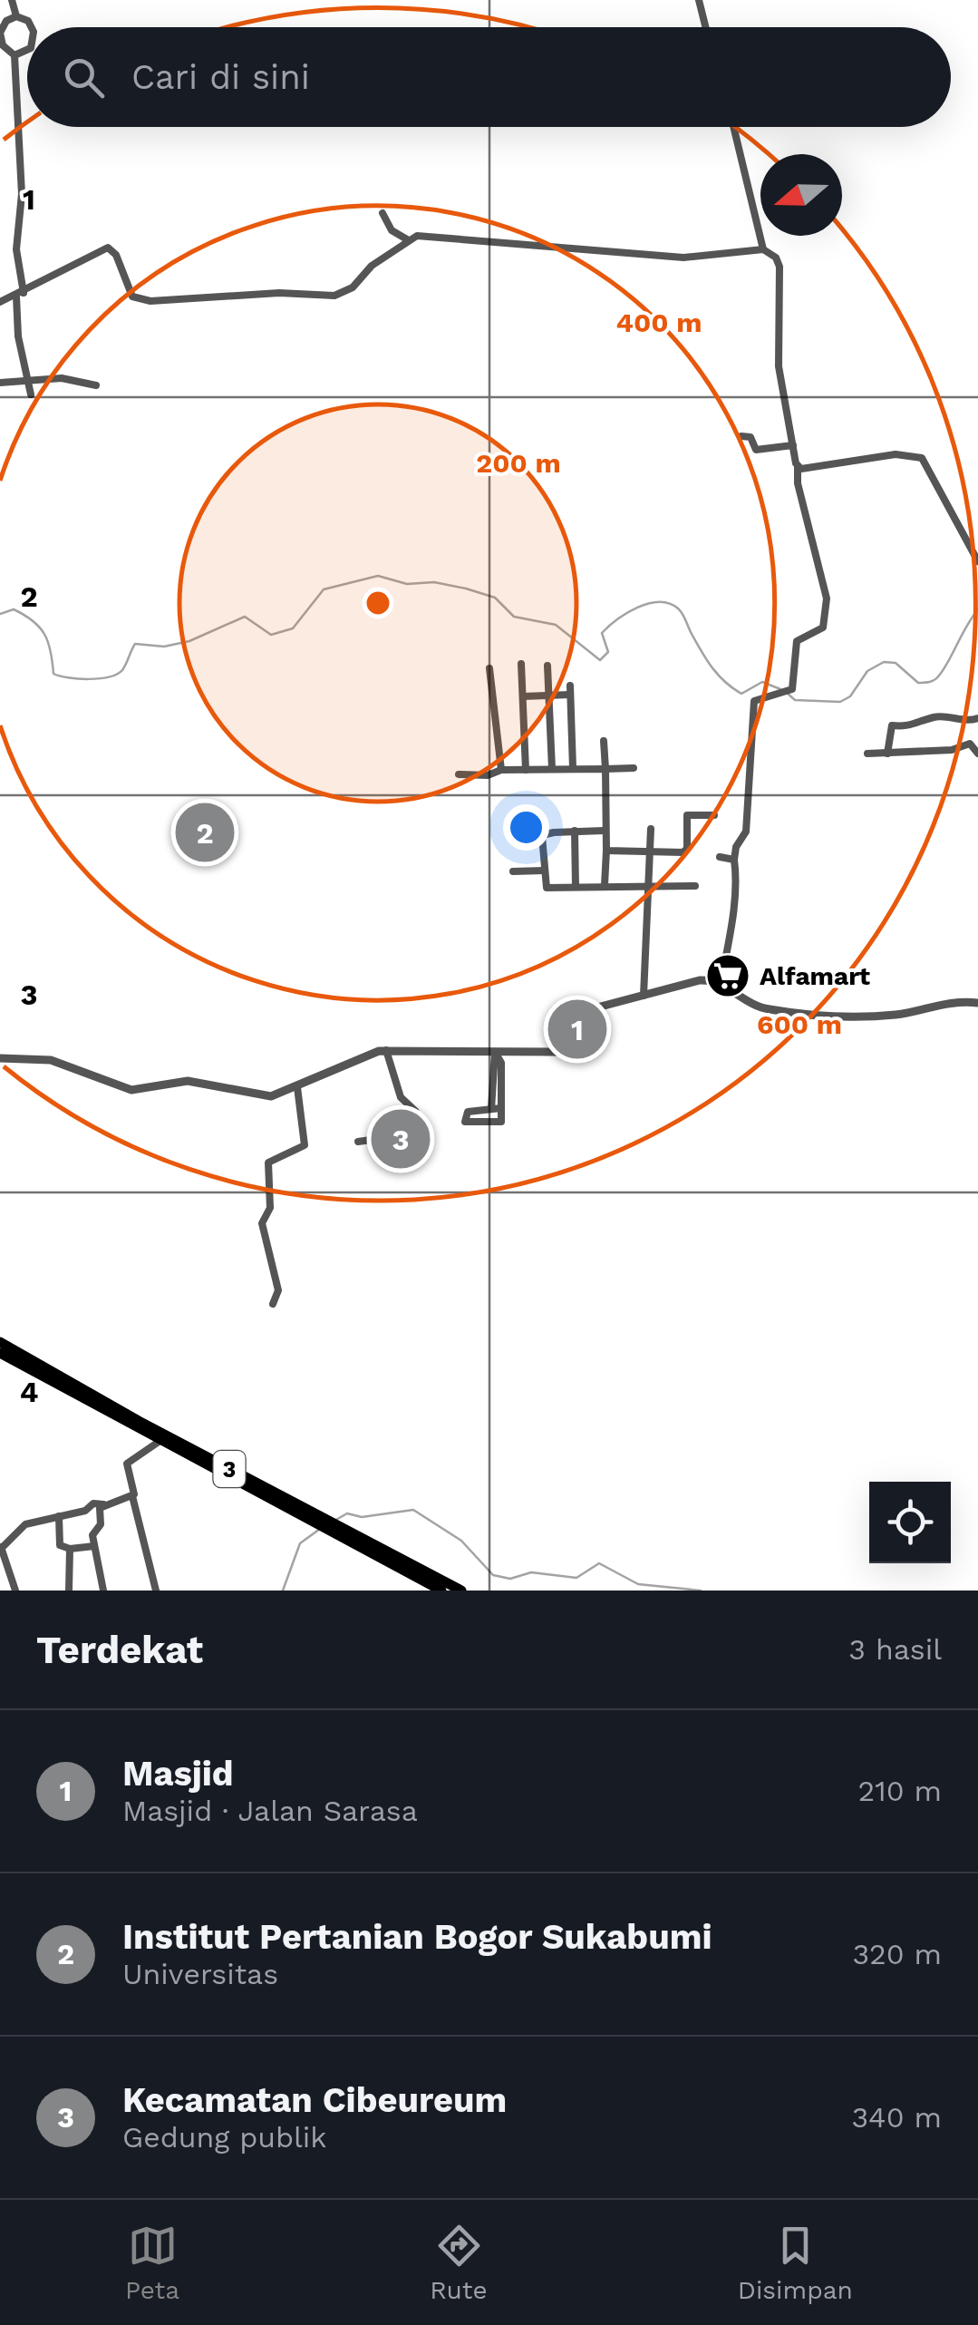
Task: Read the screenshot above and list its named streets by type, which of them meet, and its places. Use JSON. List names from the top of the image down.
{
  "streets": {
    "main road": ["3"]
  },
  "places": {
    "supermarket": ["Alfamart"]
  },
  "north": "left",
  "page": {
    "search": "Cari di sini",
    "pins": ["2", "1", "3"],
    "heading": ["Terdekat", "3 hasil"],
    "list": [
      {
        "mark": "1",
        "name": "Masjid",
        "note": "Masjid · Jalan Sarasa",
        "value": "210 m"
      },
      {
        "mark": "2",
        "name": "Institut Pertanian Bogor Sukabumi",
        "note": "Universitas",
        "value": "320 m"
      },
      {
        "mark": "3",
        "name": "Kecamatan Cibeureum",
        "note": "Gedung publik",
        "value": "340 m"
      }
    ],
    "nav": ["Peta", "Rute", "Disimpan"]
  },
  "grid": {
    "rows": [
      "1",
      "2",
      "3",
      "4"
    ]
  },
  "rings": ["400 m", "200 m", "600 m"]
}
